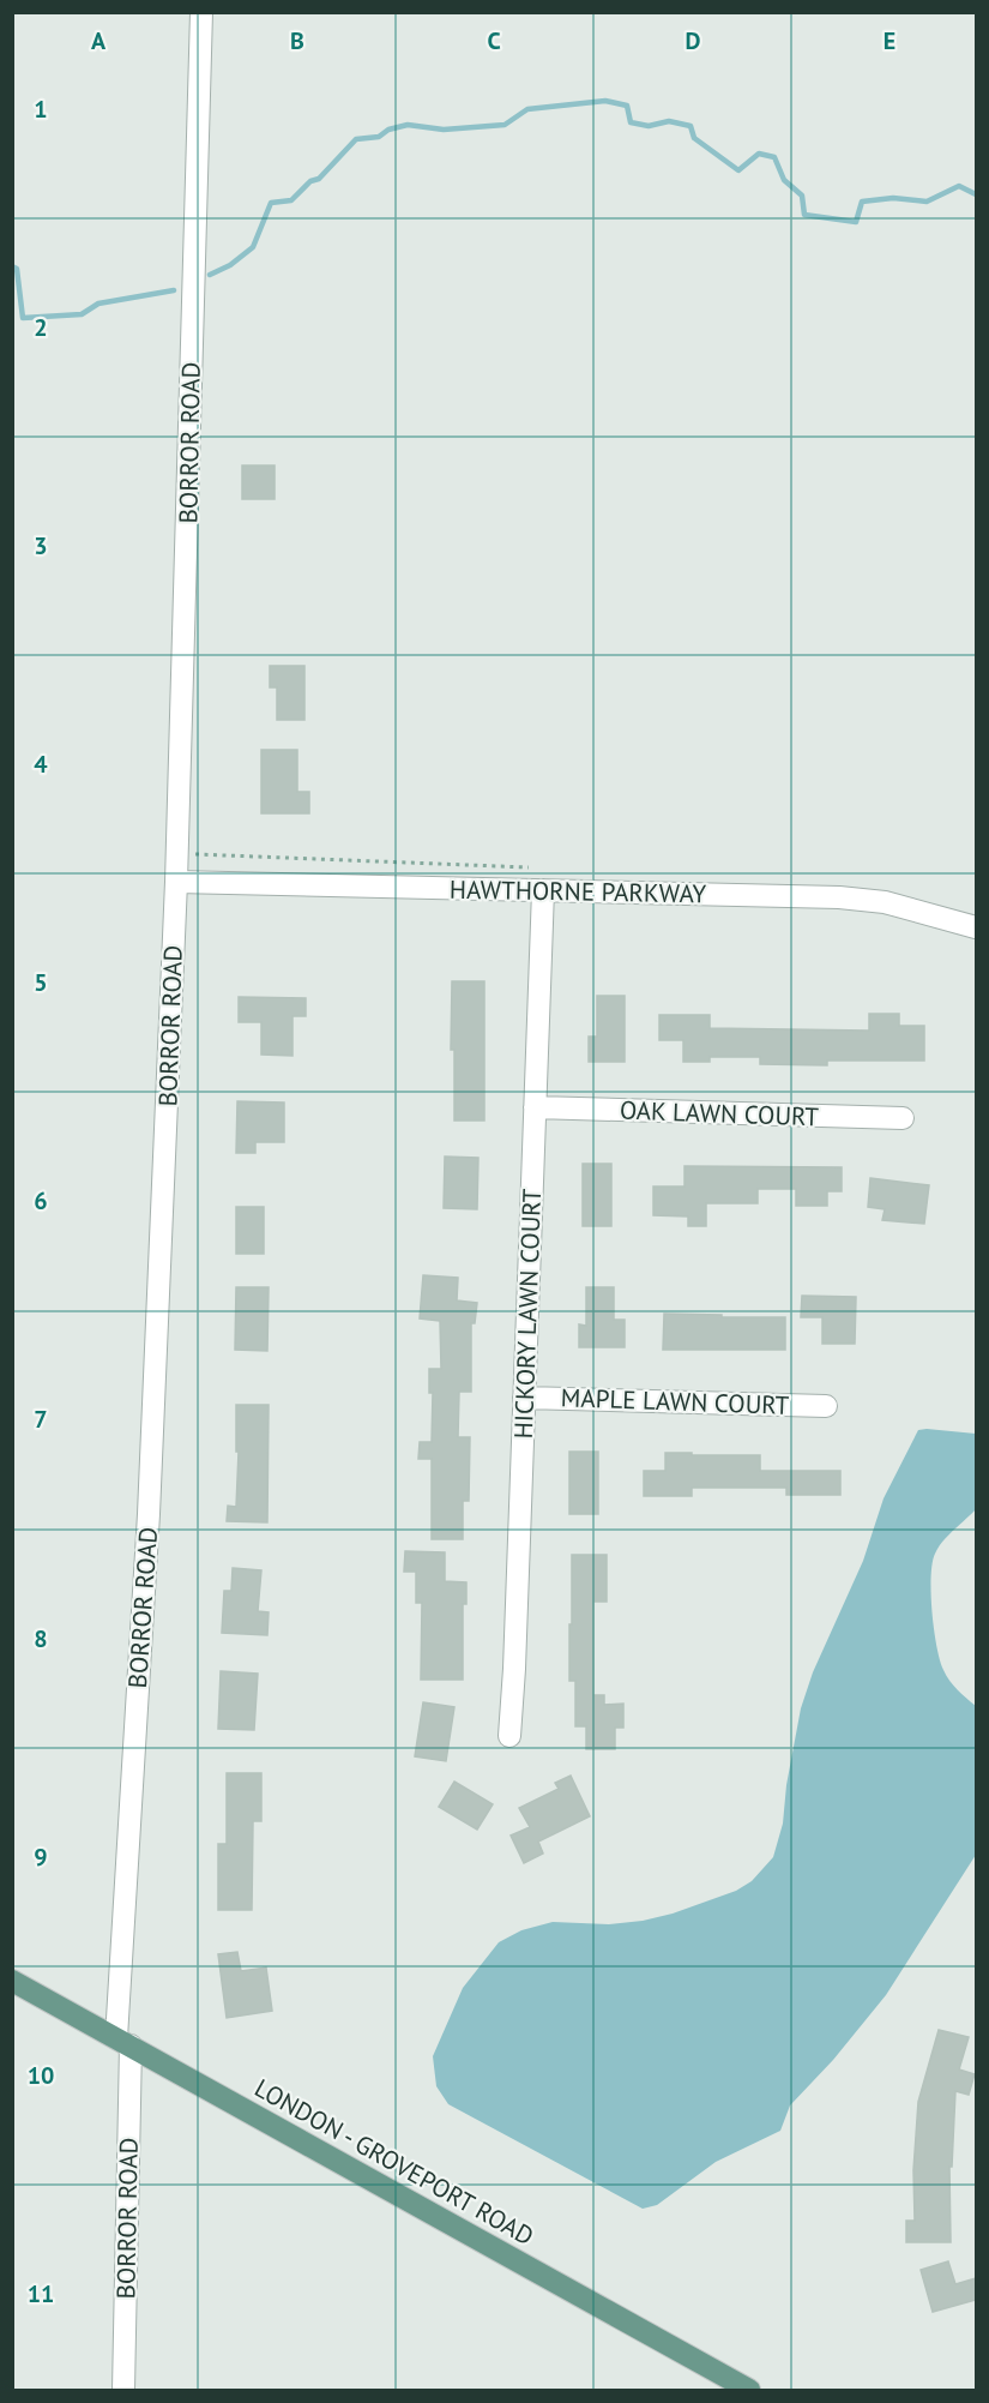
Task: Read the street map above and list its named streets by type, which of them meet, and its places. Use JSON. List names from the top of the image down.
{
  "streets": {
    "main road": ["LONDON - GROVEPORT ROAD"],
    "street": [
      "BORROR ROAD",
      "HAWTHORNE PARKWAY",
      "OAK LAWN COURT",
      "HICKORY LAWN COURT",
      "MAPLE LAWN COURT"
    ]
  },
  "crossings": [
    ["BORROR ROAD", "HAWTHORNE PARKWAY"],
    ["BORROR ROAD", "LONDON - GROVEPORT ROAD"],
    ["HAWTHORNE PARKWAY", "HICKORY LAWN COURT"],
    ["OAK LAWN COURT", "HICKORY LAWN COURT"],
    ["HICKORY LAWN COURT", "MAPLE LAWN COURT"]
  ],
  "grid": {
    "columns": [
      "A",
      "B",
      "C",
      "D",
      "E"
    ],
    "rows": [
      "1",
      "2",
      "3",
      "4",
      "5",
      "6",
      "7",
      "8",
      "9",
      "10",
      "11"
    ]
  }
}
